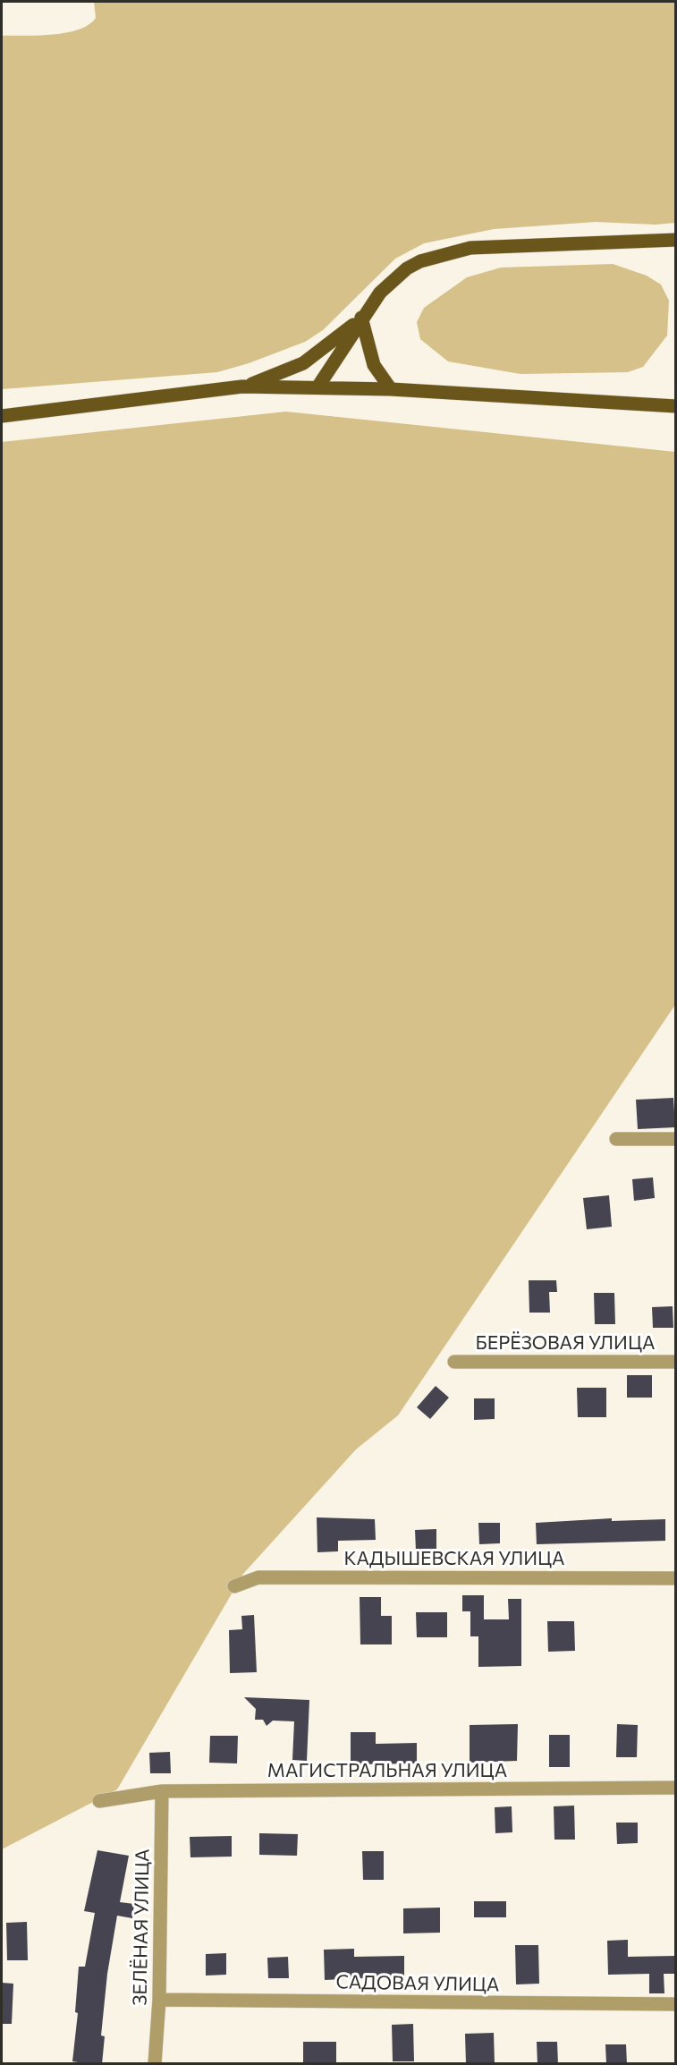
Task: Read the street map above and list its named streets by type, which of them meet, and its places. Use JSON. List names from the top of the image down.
{
  "streets": {
    "street": [
      "БЕРЁЗОВАЯ УЛИЦА",
      "КАДЫШЕВСКАЯ УЛИЦА",
      "МАГИСТРАЛЬНАЯ УЛИЦА",
      "ЗЕЛЁНАЯ УЛИЦА",
      "САДОВАЯ УЛИЦА"
    ]
  },
  "crossings": [
    ["МАГИСТРАЛЬНАЯ УЛИЦА", "ЗЕЛЁНАЯ УЛИЦА"],
    ["ЗЕЛЁНАЯ УЛИЦА", "САДОВАЯ УЛИЦА"]
  ]
}
